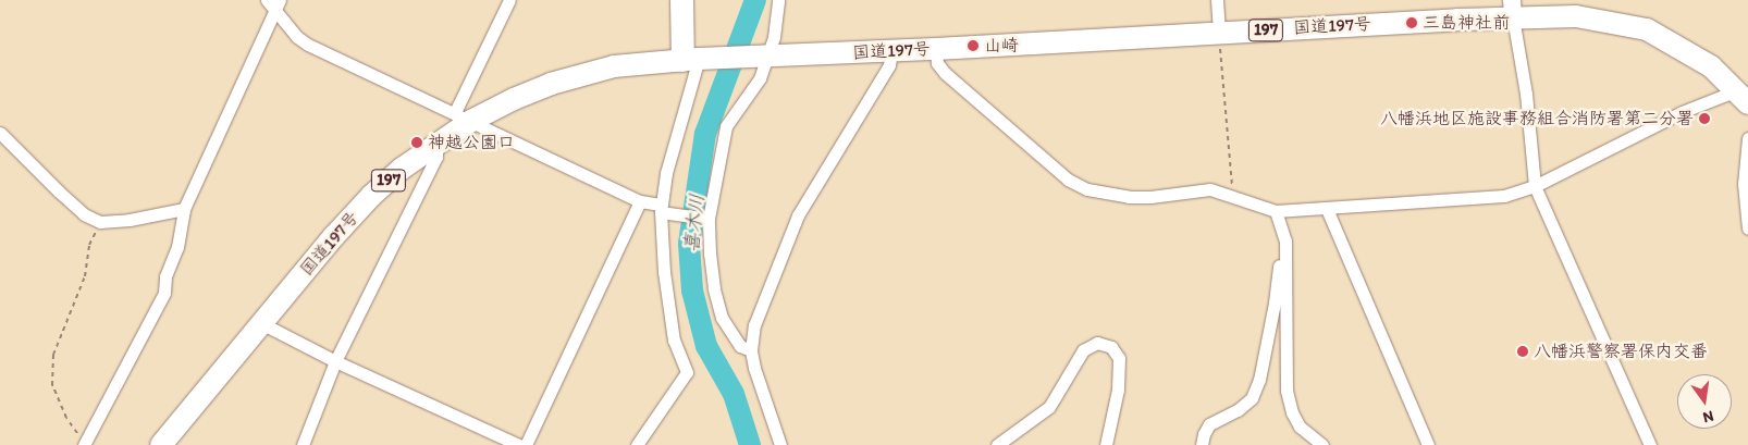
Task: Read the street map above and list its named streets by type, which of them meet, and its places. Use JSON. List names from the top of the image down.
{
  "streets": {
    "highway": ["国道197号", "197"]
  },
  "water": ["喜木川"],
  "places": [
    "三島神社前",
    "山崎",
    "八幡浜地区施設事務組合消防署第二分署",
    "神越公園口",
    "八幡浜警察署保内交番"
  ],
  "north": "bottom"
}
